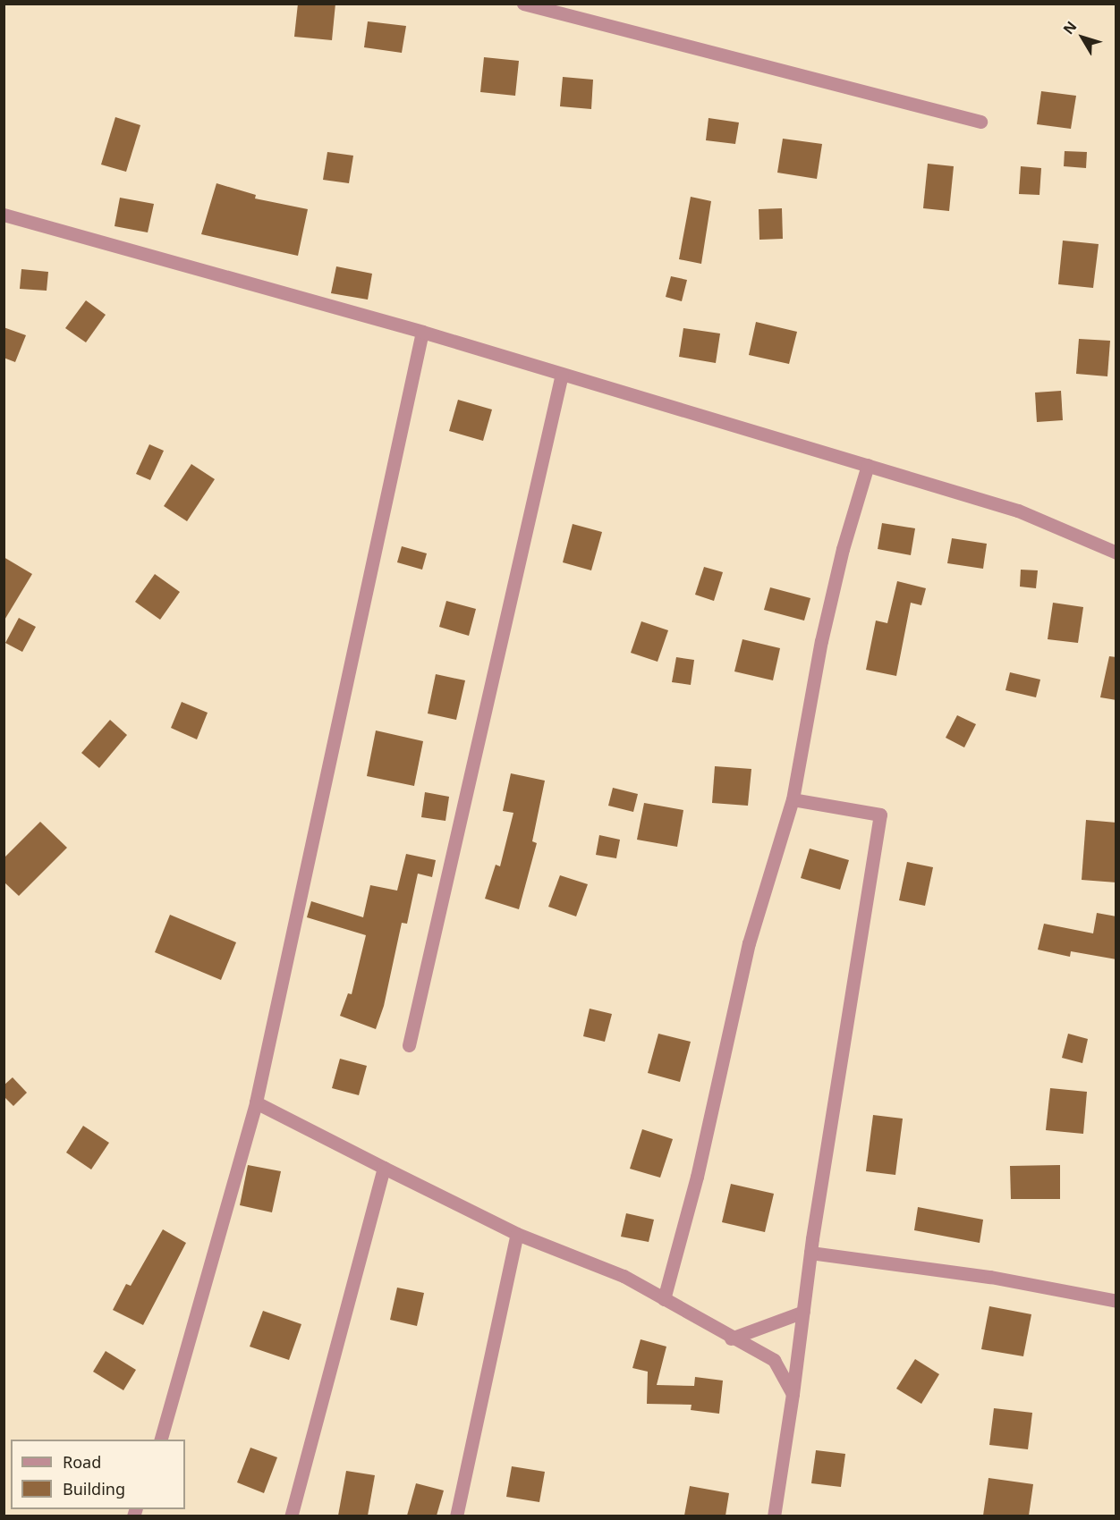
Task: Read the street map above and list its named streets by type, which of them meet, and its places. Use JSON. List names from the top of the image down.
{
  "legend": ["Road", "Building"],
  "north": "top left"
}
